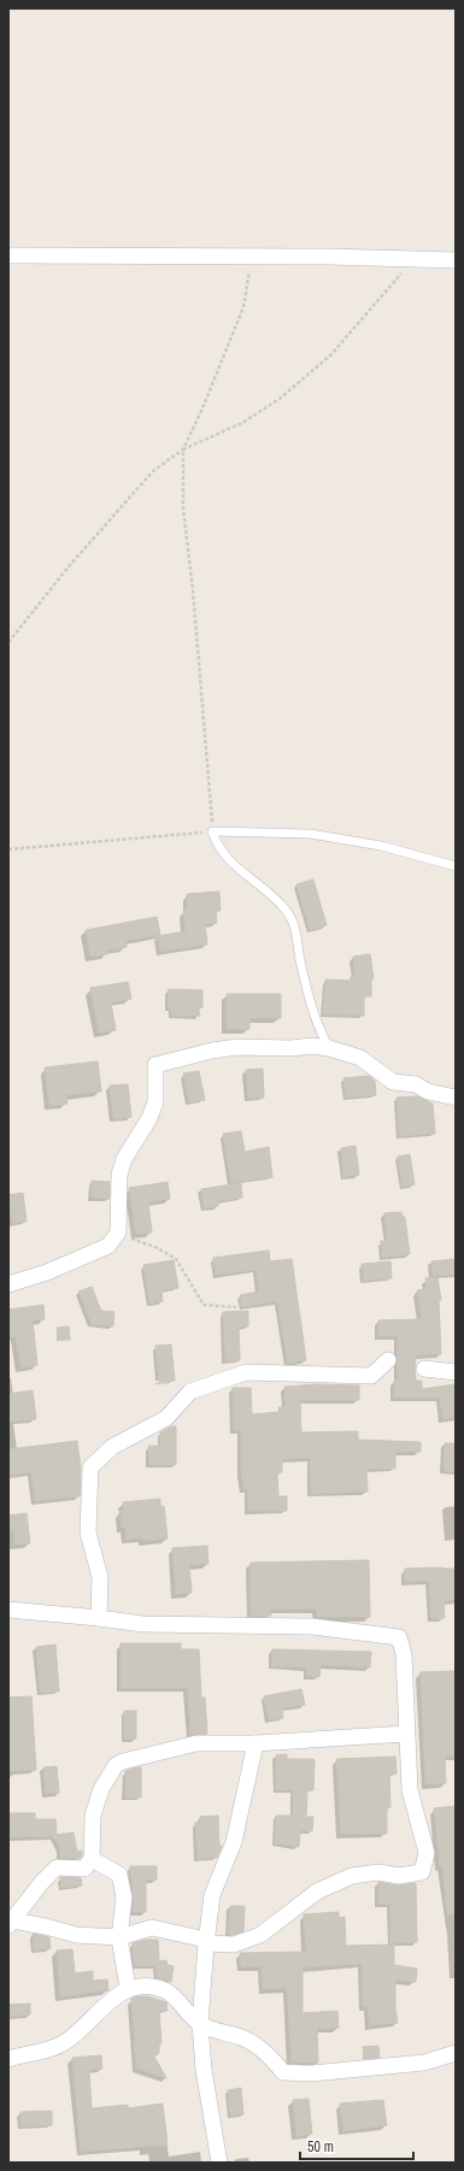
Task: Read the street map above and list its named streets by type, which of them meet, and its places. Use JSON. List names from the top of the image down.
{
  "scale_bar": "50 m"
}
